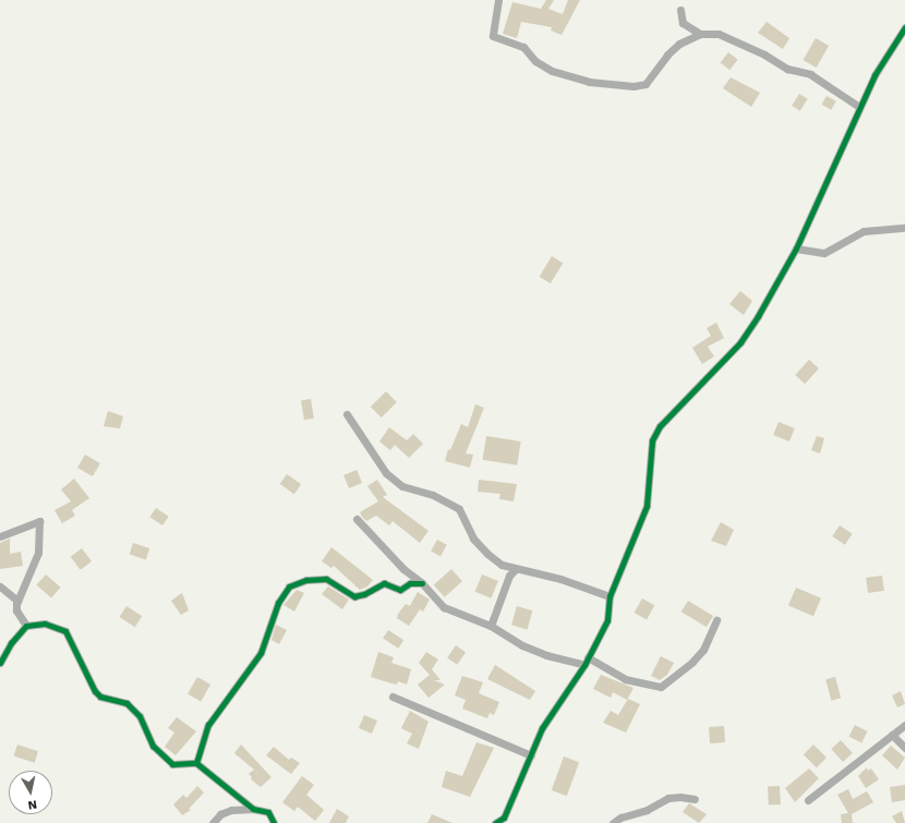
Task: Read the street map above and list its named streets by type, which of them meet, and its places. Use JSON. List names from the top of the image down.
{
  "north": "bottom"
}
